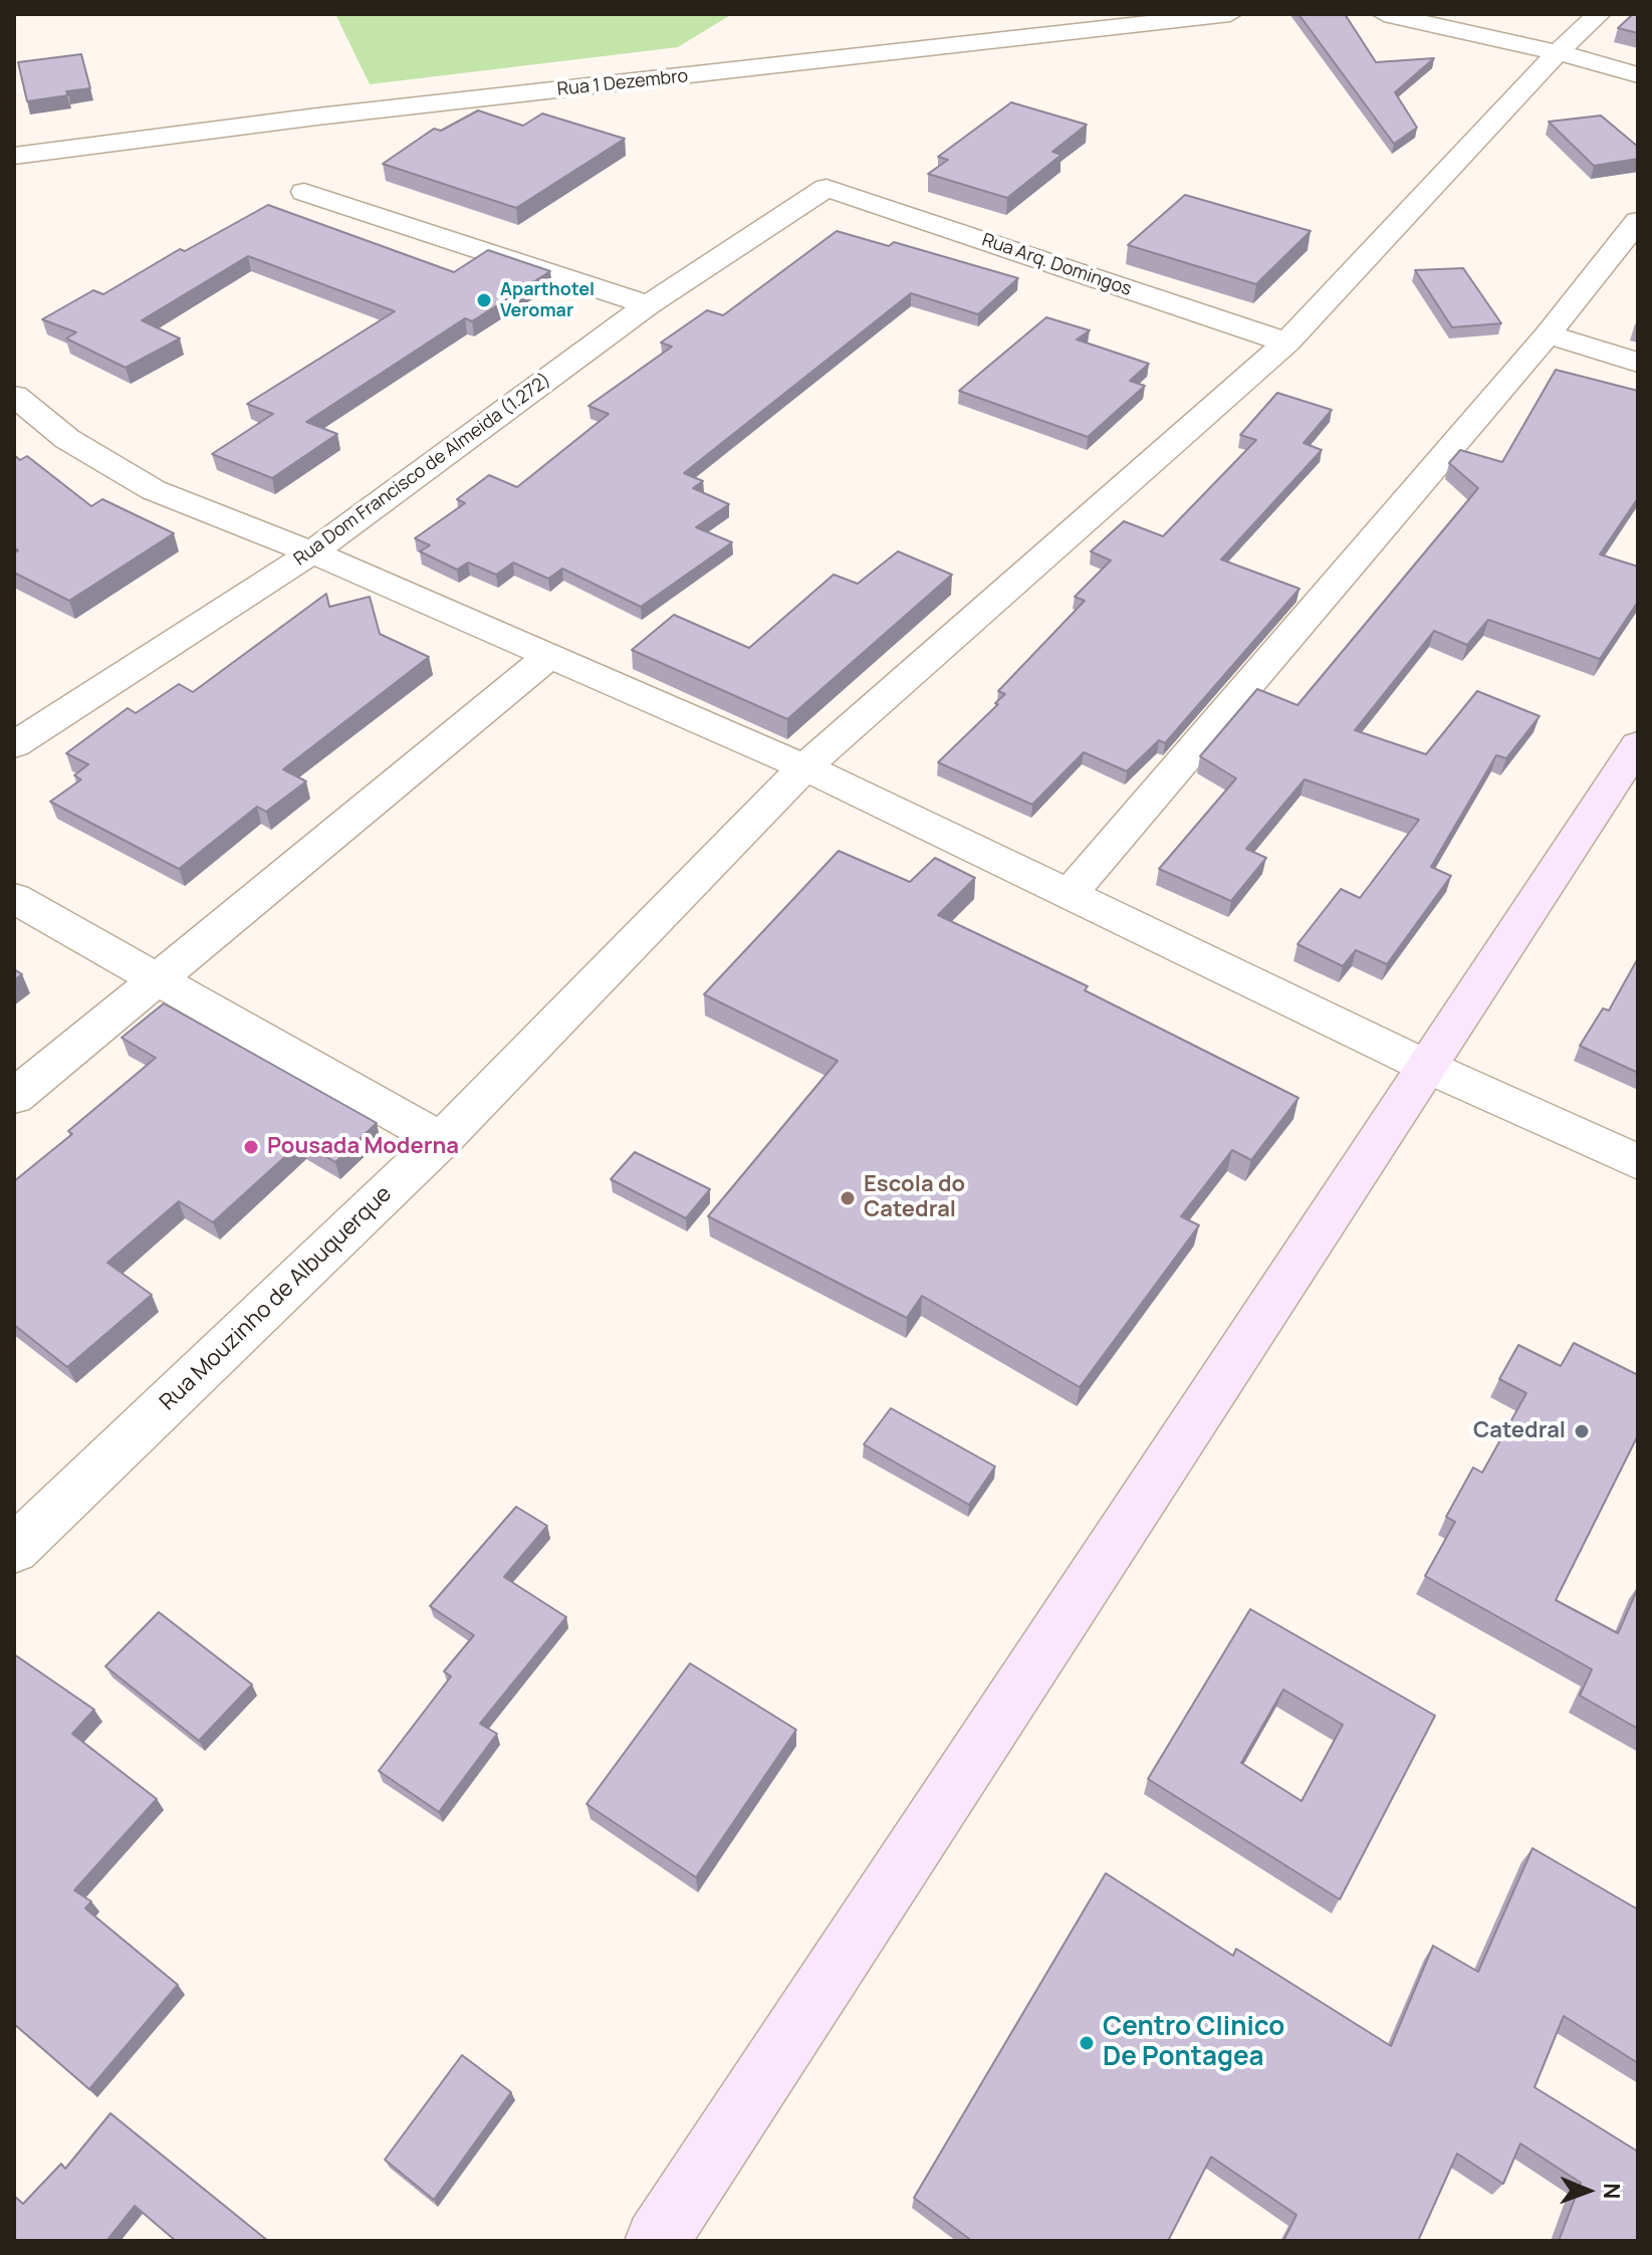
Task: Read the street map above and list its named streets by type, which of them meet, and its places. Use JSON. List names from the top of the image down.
{
  "streets": {
    "street": [
      "Rua 1 Dezembro",
      "Rua Arq. Domingos",
      "Rua Dom Francisco de Almeida (1.272)",
      "Rua Mouzinho de Albuquerque"
    ]
  },
  "crossings": [
    ["Rua Arq. Domingos", "Rua Dom Francisco de Almeida (1.272)"],
    ["Rua Arq. Domingos", "Rua Mouzinho de Albuquerque"]
  ],
  "places": [
    "Aparthotel Veromar",
    "Pousada Moderna",
    "Escola do Catedral",
    "Catedral",
    "Centro Clinico De Pontagea"
  ],
  "north": "right"
}
